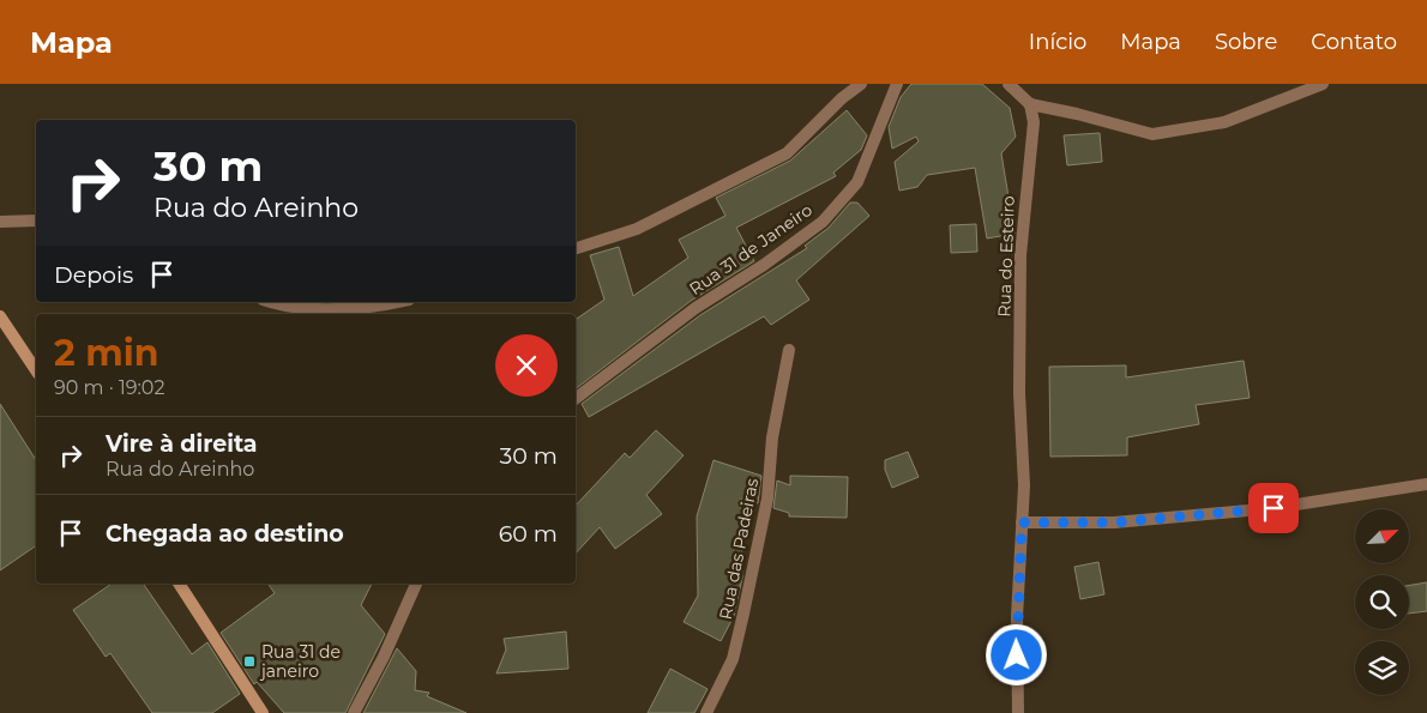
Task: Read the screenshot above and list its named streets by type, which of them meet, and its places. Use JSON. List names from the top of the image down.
{
  "streets": {
    "street": ["Rua 31 de Janeiro", "Rua do Esteiro", "Rua das Padeiras"]
  },
  "places": {
    "transit": ["Rua 31 de janeiro"]
  },
  "north": "top right",
  "page": {
    "header": "Mapa",
    "nav": [
      "Início",
      "Mapa",
      "Sobre",
      "Contato"
    ],
    "turn": ["30 m", "Rua do Areinho"],
    "then": "Depois",
    "heading": ["2 min", "90 m · 19:02"],
    "list": [
      {
        "name": "Vire à direita",
        "note": "Rua do Areinho",
        "value": "30 m"
      },
      {
        "name": "Chegada ao destino",
        "value": "60 m"
      }
    ]
  }
}
